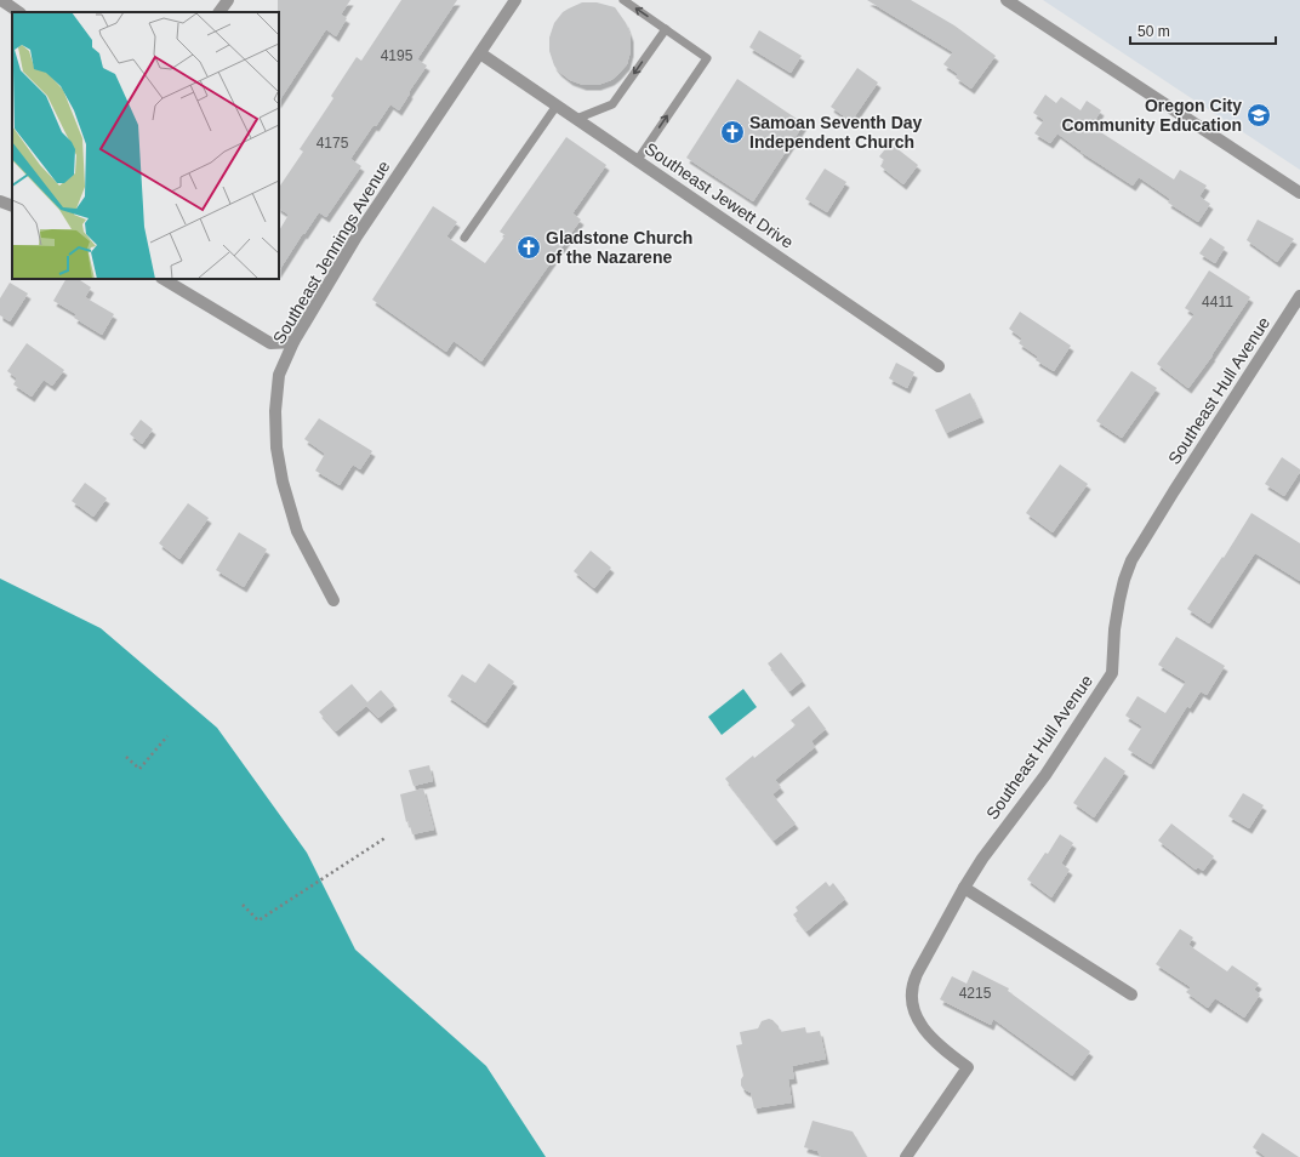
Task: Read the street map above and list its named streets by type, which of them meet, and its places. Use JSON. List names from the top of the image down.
{
  "streets": {
    "street": ["Southeast Jewett Drive", "Southeast Jennings Avenue", "Southeast Hull Avenue"]
  },
  "crossings": [
    ["Southeast Jewett Drive", "Southeast Jennings Avenue"]
  ],
  "places": {
    "school or university": ["Oregon City Community Education"],
    "church": ["Samoan Seventh Day Independent Church", "Gladstone Church of the Nazarene"]
  },
  "house_numbers": [
    "4195",
    "4175",
    "4411",
    "4215"
  ],
  "scale_bar": "50 m"
}
